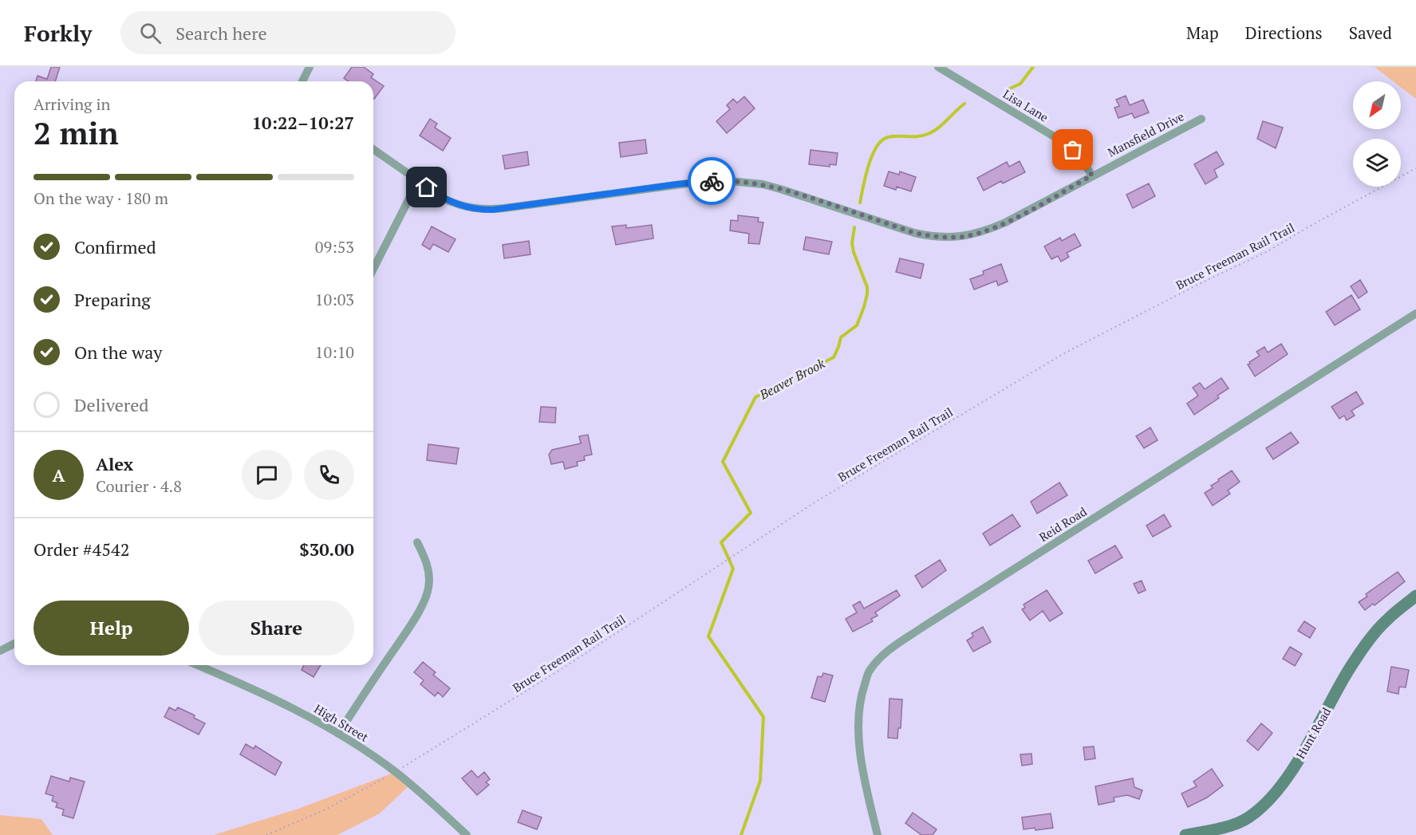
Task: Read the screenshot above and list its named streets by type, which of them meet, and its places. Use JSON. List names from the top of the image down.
{
  "streets": {
    "street": [
      "Lisa Lane",
      "Mansfield Drive",
      "Reid Road",
      "High Street",
      "Hunt Road"
    ],
    "path": ["Bruce Freeman Rail Trail"]
  },
  "crossings": [
    ["Lisa Lane", "Mansfield Drive"]
  ],
  "water": ["Beaver Brook"],
  "north": "bottom left",
  "page": {
    "header": "Forkly",
    "search": "Search here",
    "nav": ["Map", "Directions", "Saved"],
    "heading": ["2 min", "Arriving in", "10:22–10:27"],
    "panel": [
      "Alex",
      "Courier · 4.8",
      "Order #4542",
      "$30.00"
    ],
    "bar": "On the way · 180 m",
    "list": [
      ["Confirmed", "09:53"],
      ["Preparing", "10:03"],
      ["On the way", "10:10"],
      "Delivered"
    ],
    "round": "A",
    "buttons": ["Help", "Share"]
  }
}
